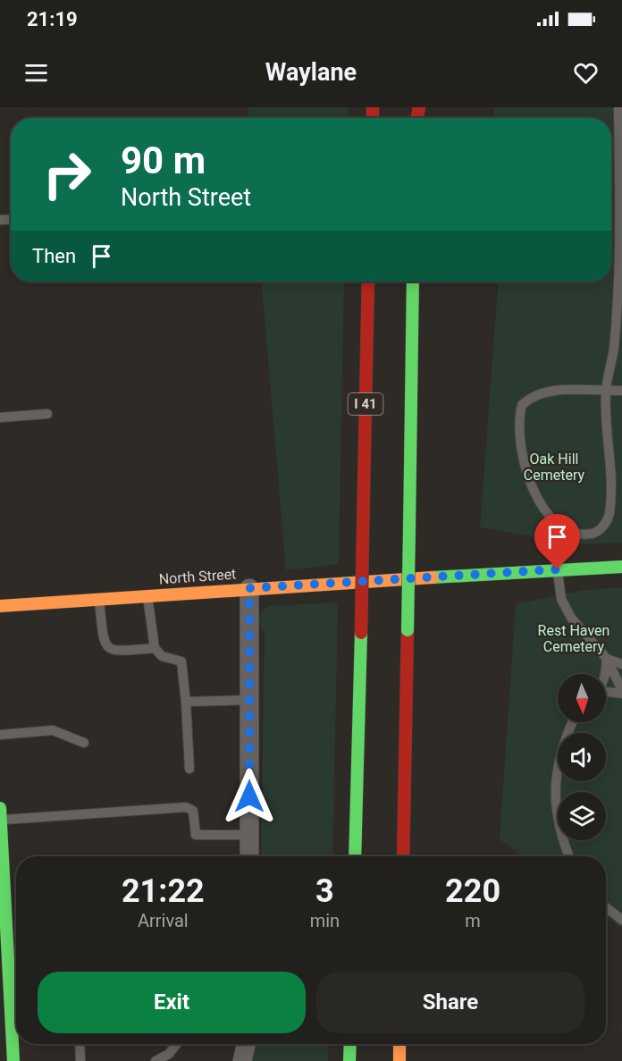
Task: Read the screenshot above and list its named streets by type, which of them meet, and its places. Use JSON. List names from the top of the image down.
{
  "streets": {
    "main road": ["I 41", "North Street"]
  },
  "parks": ["Oak Hill Cemetery", "Rest Haven Cemetery"],
  "north": "bottom",
  "page": {
    "status": "21:19",
    "header": "Waylane",
    "turn": ["90 m", "North Street"],
    "then": "Then",
    "eta": [
      "21:22",
      "Arrival",
      "3",
      "min",
      "220",
      "m"
    ],
    "buttons": ["Exit", "Share"]
  }
}
